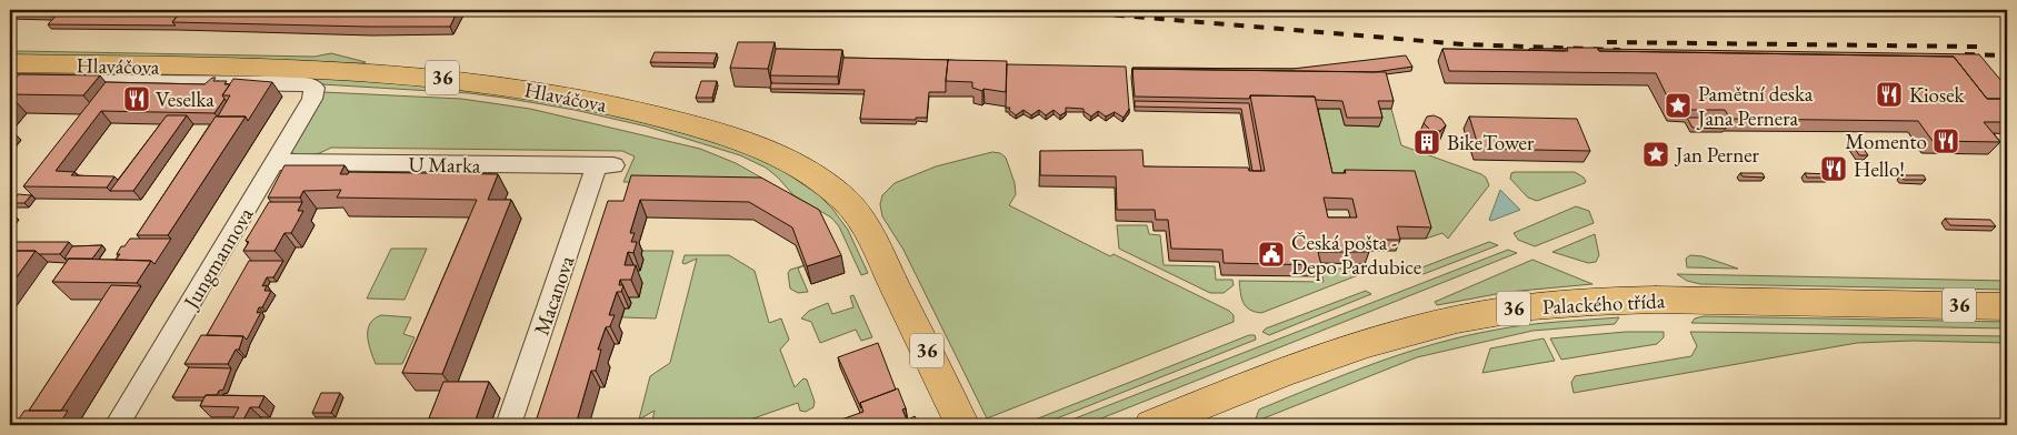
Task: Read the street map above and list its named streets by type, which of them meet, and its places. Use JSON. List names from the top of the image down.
{
  "streets": {
    "main road": ["Hlaváčova", "36", "Palackého třída"],
    "street": ["U Marka", "Jungmannova", "Macanova"]
  },
  "crossings": [
    ["Hlaváčova", "Jungmannova"],
    ["U Marka", "Jungmannova"],
    ["U Marka", "Macanova"]
  ],
  "places": {
    "restaurant": [
      "Kiosek",
      "Veselka",
      "Momento",
      "Hello!"
    ],
    "place": ["Pamětní deska Jana Pernera", "Jan Perner"],
    "building": ["BikeTower"],
    "public building": ["Česká pošta - Depo Pardubice"]
  }
}
